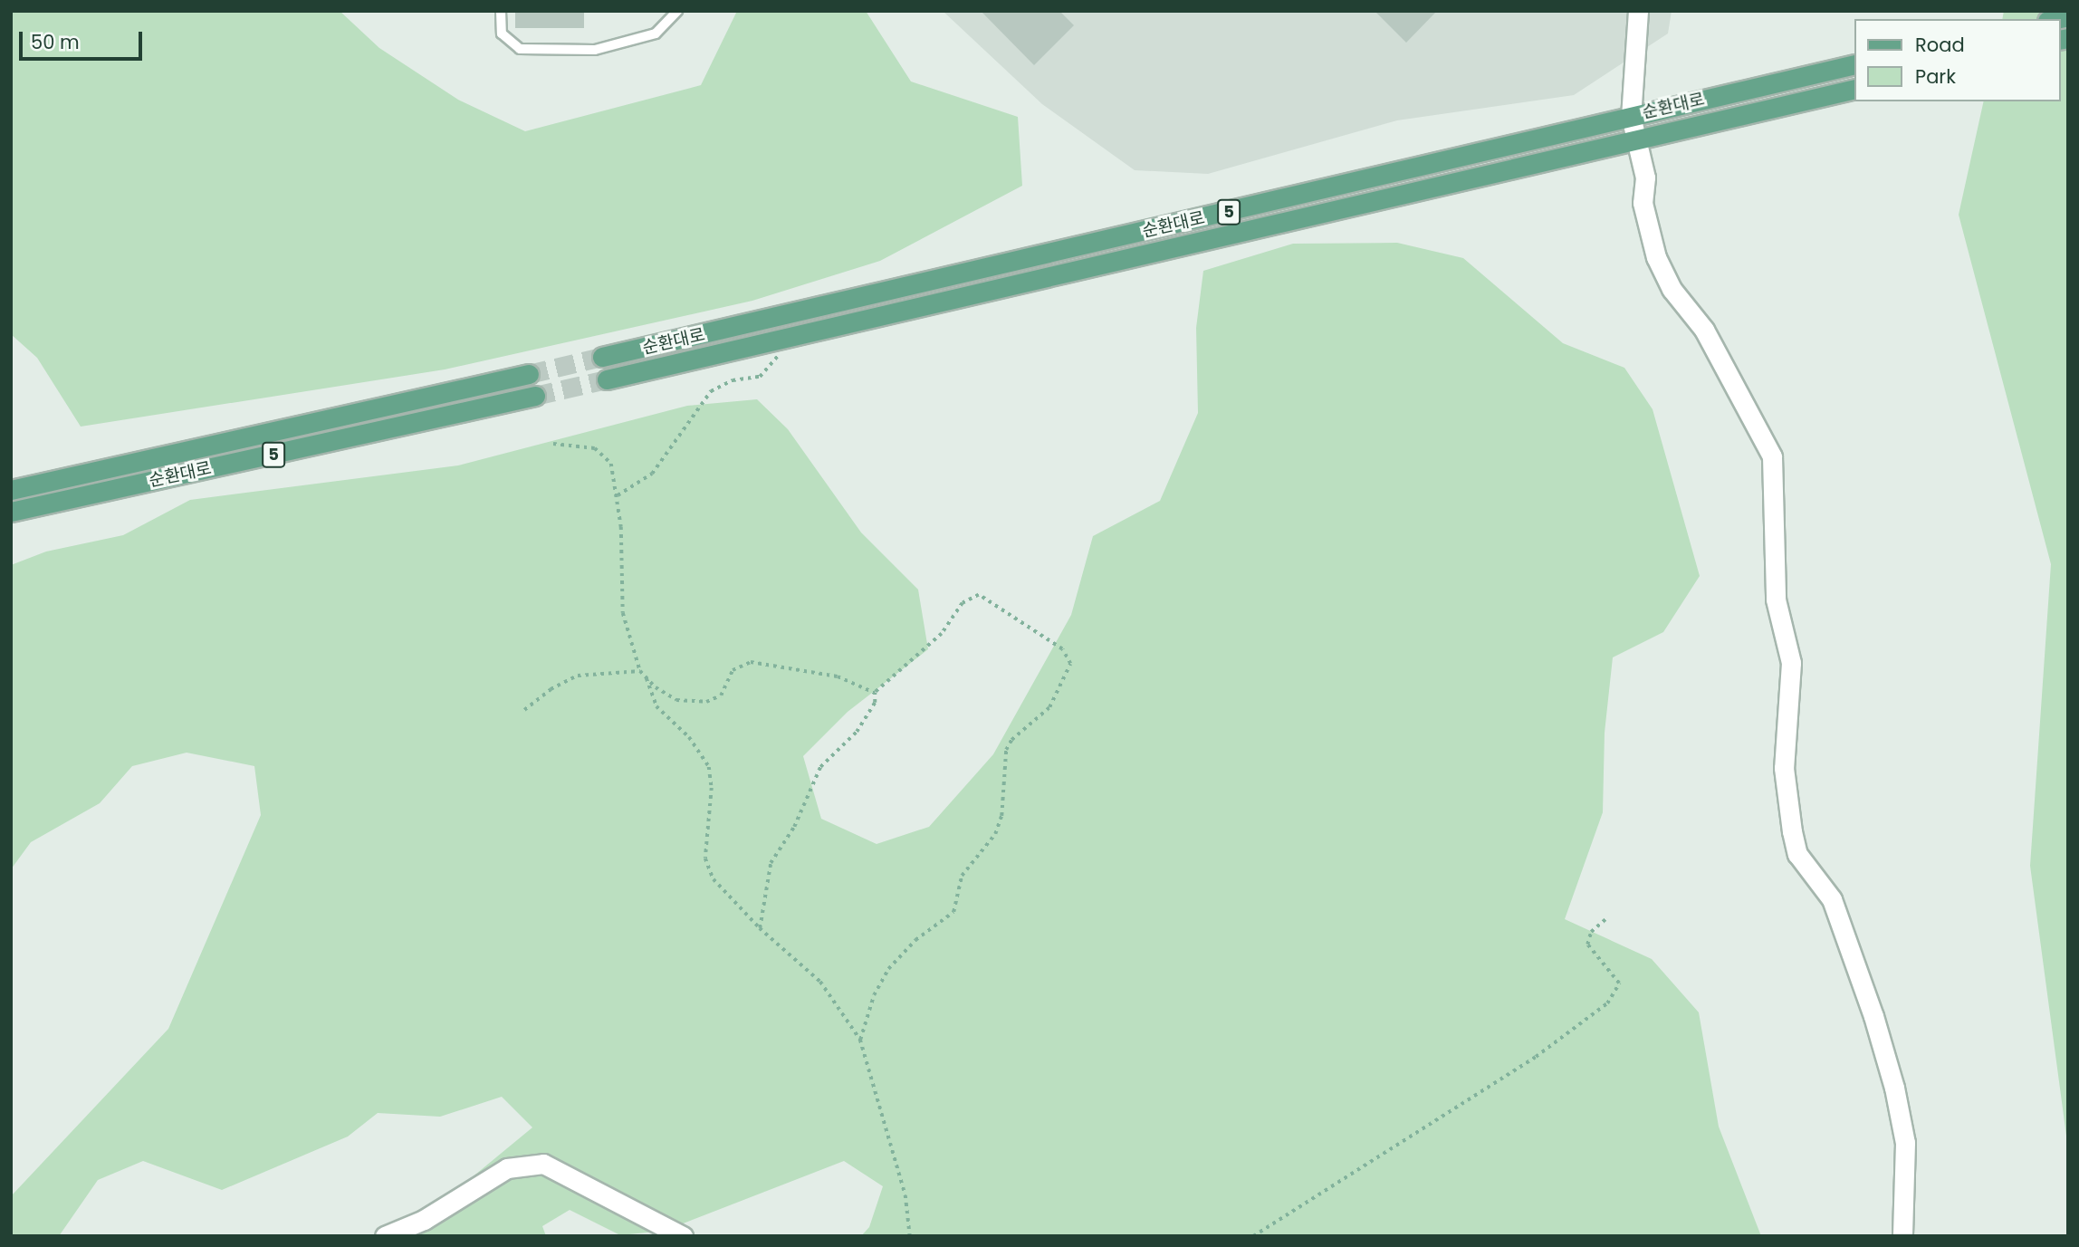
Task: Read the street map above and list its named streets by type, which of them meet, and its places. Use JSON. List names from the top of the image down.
{
  "streets": {
    "main road": ["순환대로", "5"]
  },
  "legend": ["Road", "Park"],
  "scale_bar": "50 m"
}
